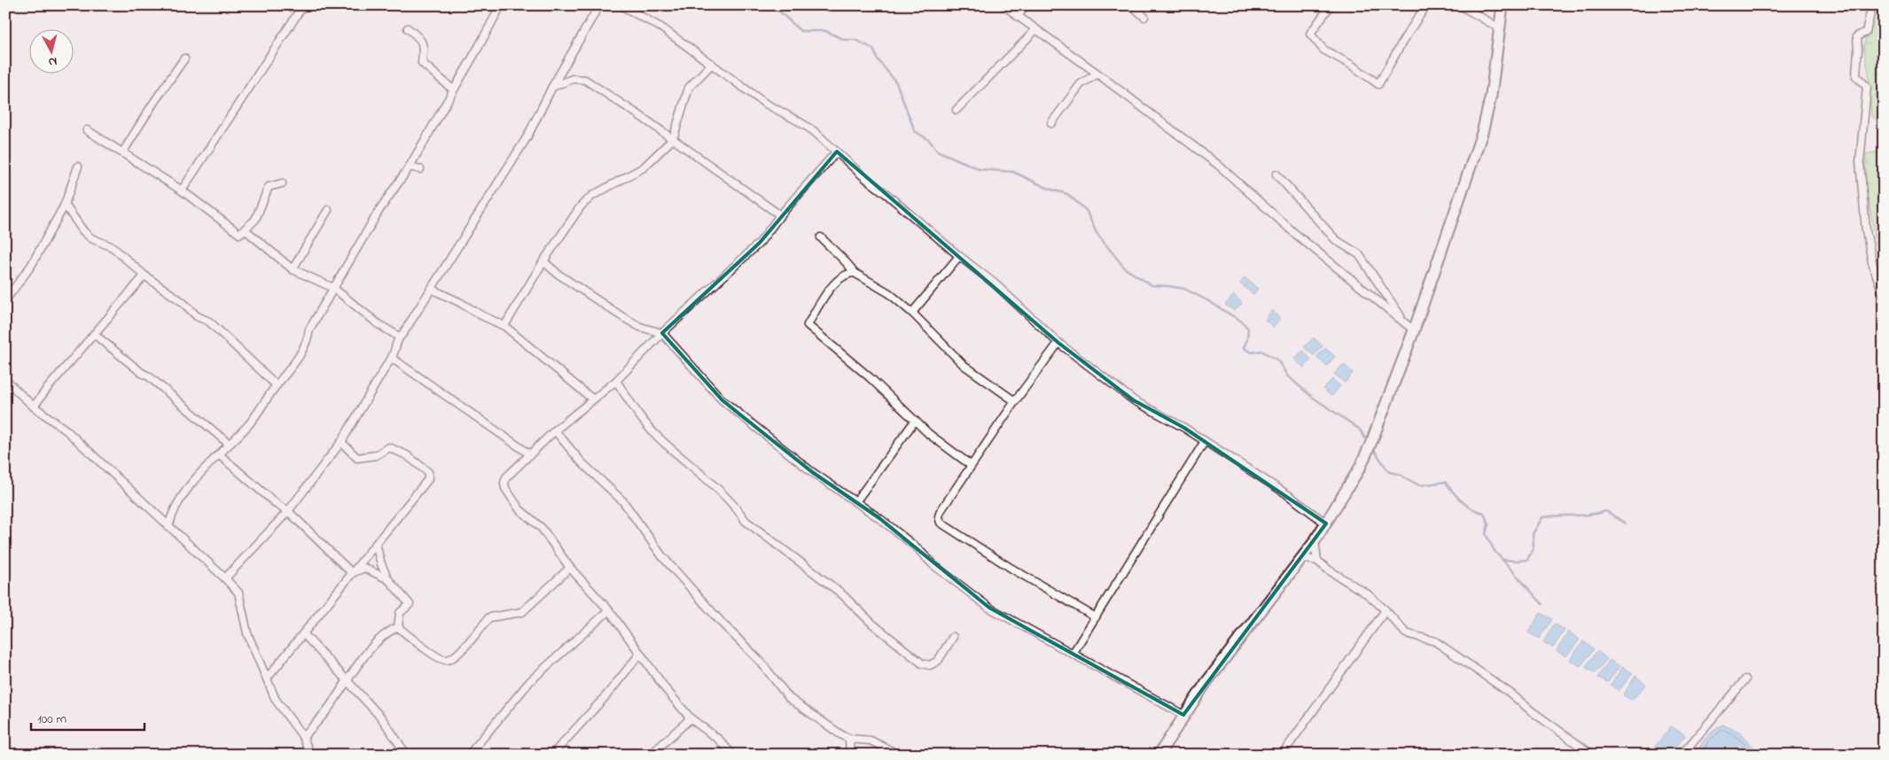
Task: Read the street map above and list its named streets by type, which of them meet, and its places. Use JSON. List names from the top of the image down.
{
  "scale_bar": "100 m",
  "north": "bottom"
}
